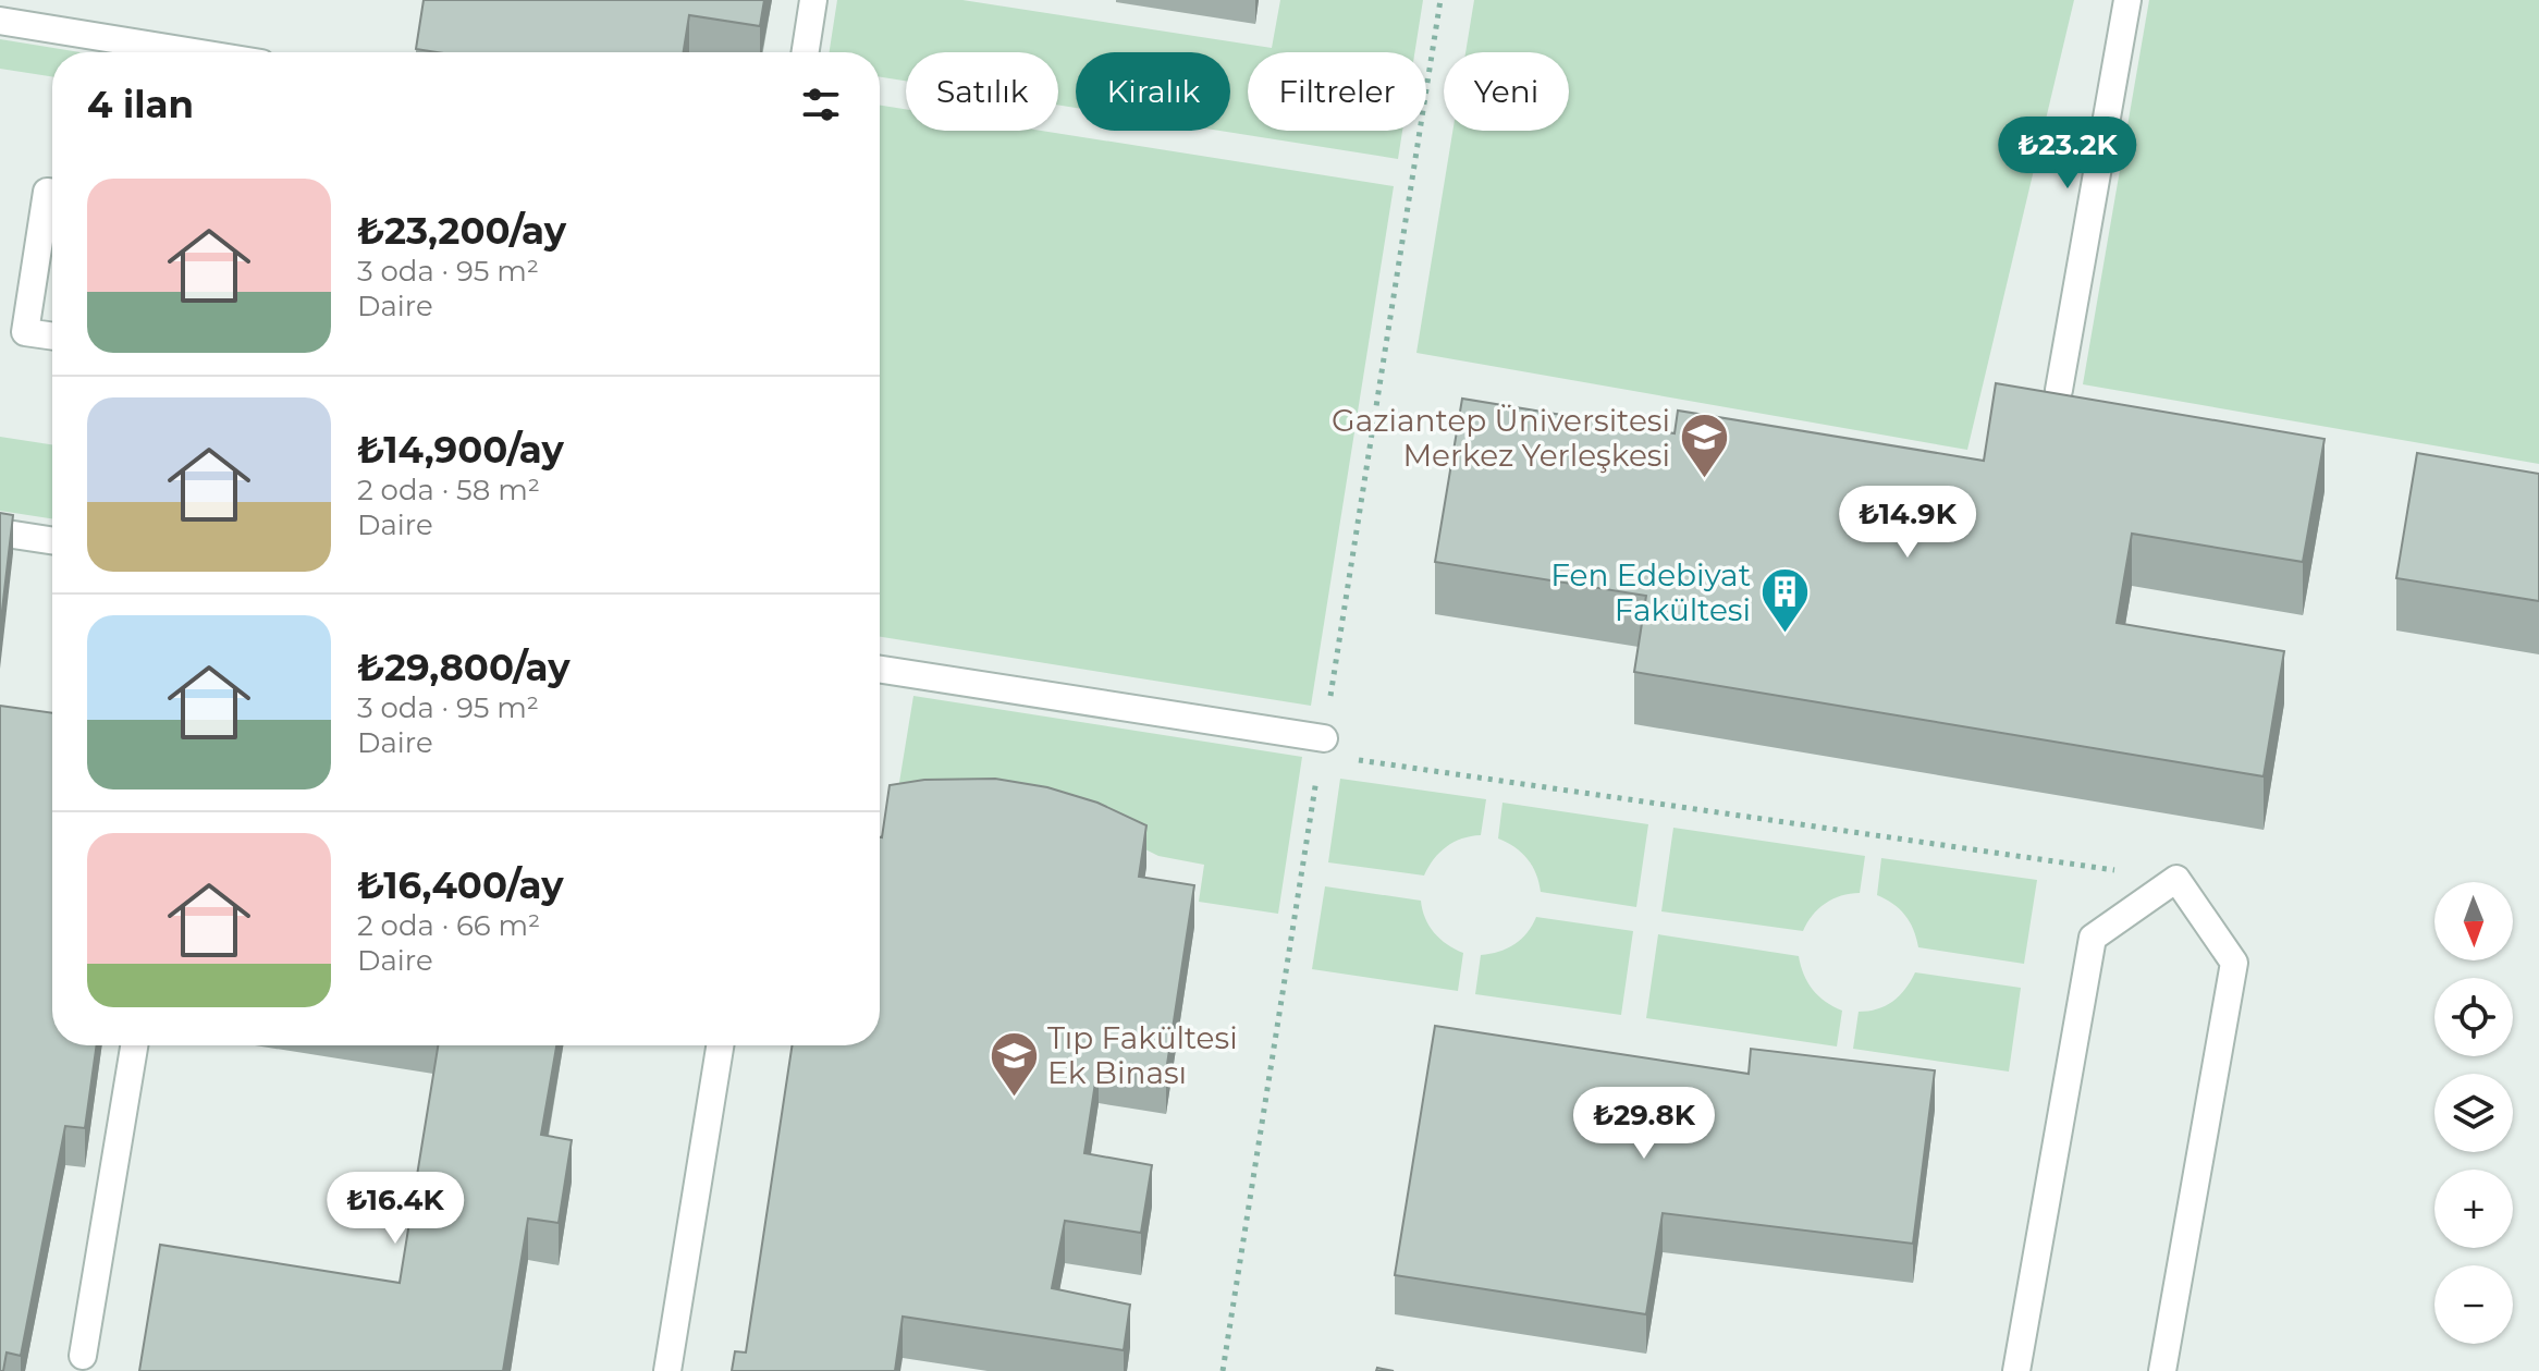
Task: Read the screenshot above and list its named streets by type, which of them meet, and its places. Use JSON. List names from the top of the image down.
{
  "places": {
    "school or university": ["Gaziantep Üniversitesi Merkez Yerleşkesi", "Tıp Fakültesi Ek Binası"],
    "building": ["Fen Edebiyat Fakültesi"]
  },
  "north": "bottom",
  "page": {
    "chip": [
      "Satılık",
      "Kiralık",
      "Filtreler",
      "Yeni"
    ],
    "heading": "4 ilan",
    "price": [
      "₺23.2K",
      "₺14.9K",
      "₺29.8K",
      "₺16.4K"
    ],
    "list": [
      {
        "name": "₺23,200/ay",
        "note": "3 oda · 95 m² · Daire"
      },
      {
        "name": "₺14,900/ay",
        "note": "2 oda · 58 m² · Daire"
      },
      {
        "name": "₺29,800/ay",
        "note": "3 oda · 95 m² · Daire"
      },
      {
        "name": "₺16,400/ay",
        "note": "2 oda · 66 m² · Daire"
      }
    ],
    "map_buttons": ["+", "−"]
  }
}
